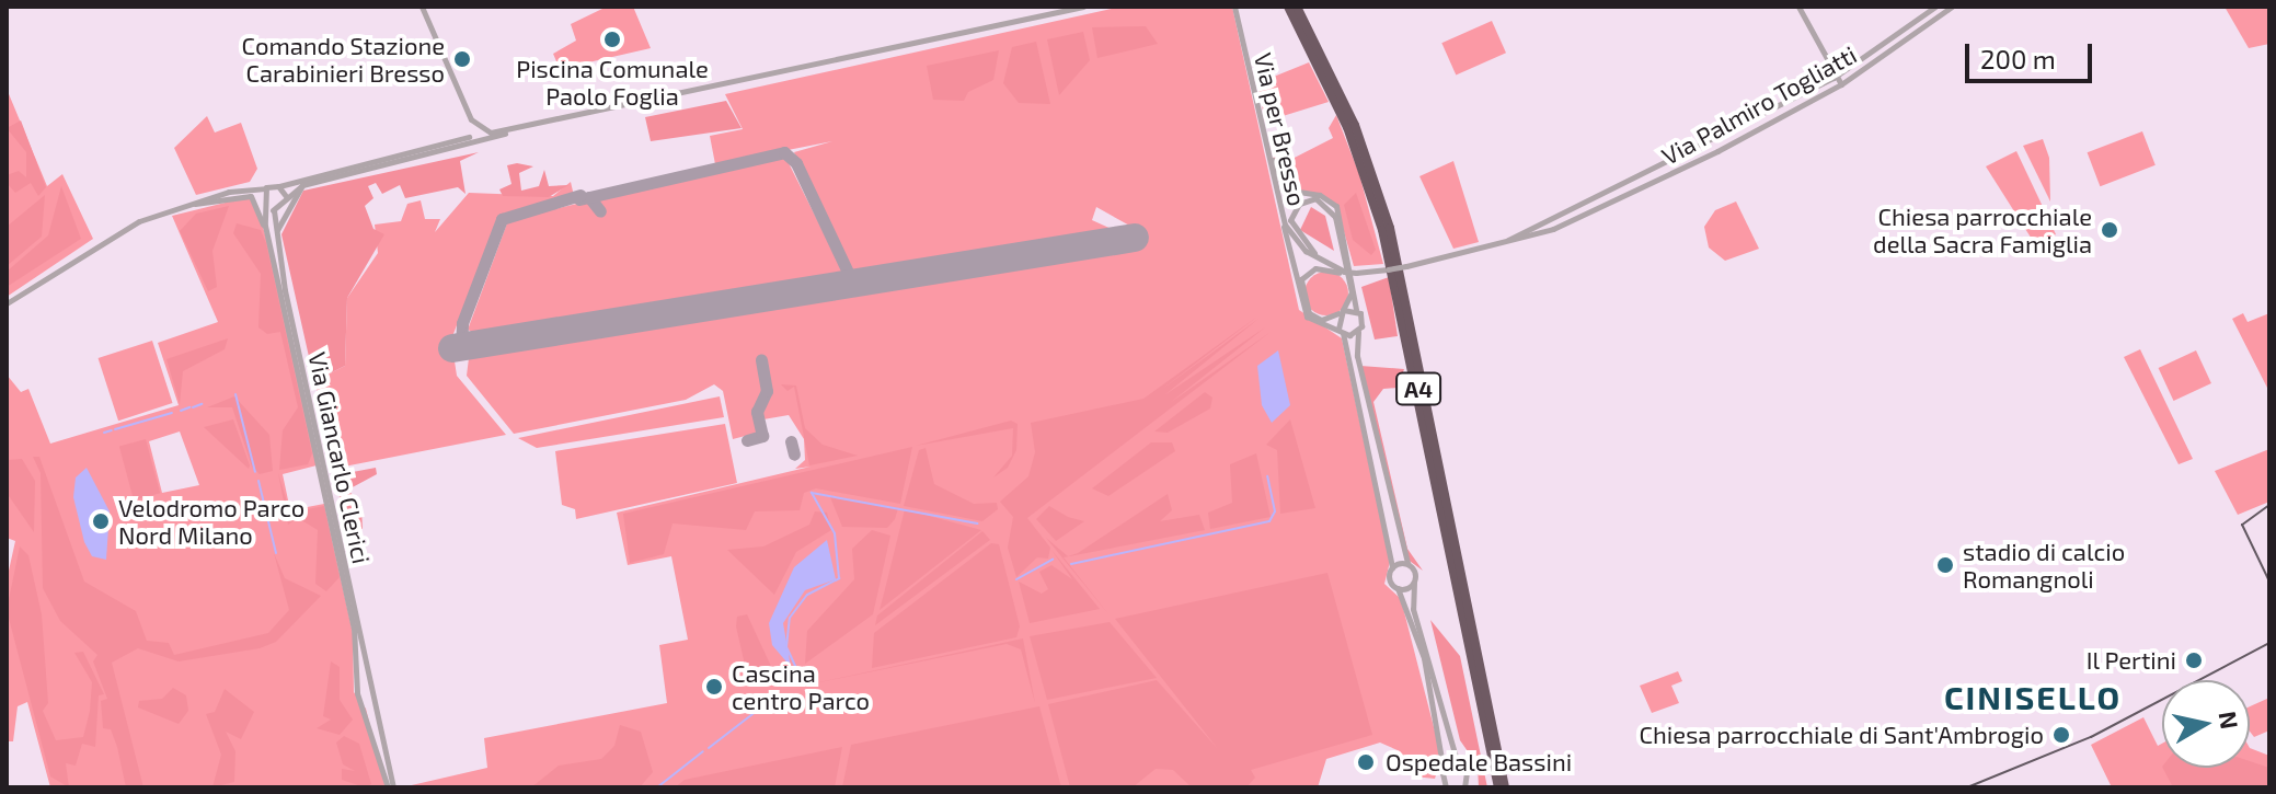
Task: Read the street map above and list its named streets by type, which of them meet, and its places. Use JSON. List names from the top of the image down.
{
  "streets": {
    "highway": ["A4"],
    "street": ["Via Palmiro Togliatti", "Via per Bresso", "Via Giancarlo Clerici"]
  },
  "crossings": [
    ["Via Palmiro Togliatti", "Via per Bresso"]
  ],
  "districts": ["CINISELLO"],
  "places": [
    "Piscina Comunale Paolo Foglia",
    "Comando Stazione Carabinieri Bresso",
    "Chiesa parrocchiale della Sacra Famiglia",
    "Velodromo Parco Nord Milano",
    "stadio di calcio Romangnoli",
    "Il Pertini",
    "Cascina centro Parco",
    "Chiesa parrocchiale di Sant'Ambrogio",
    "Ospedale Bassini"
  ],
  "scale_bar": "200 m",
  "north": "right"
}
